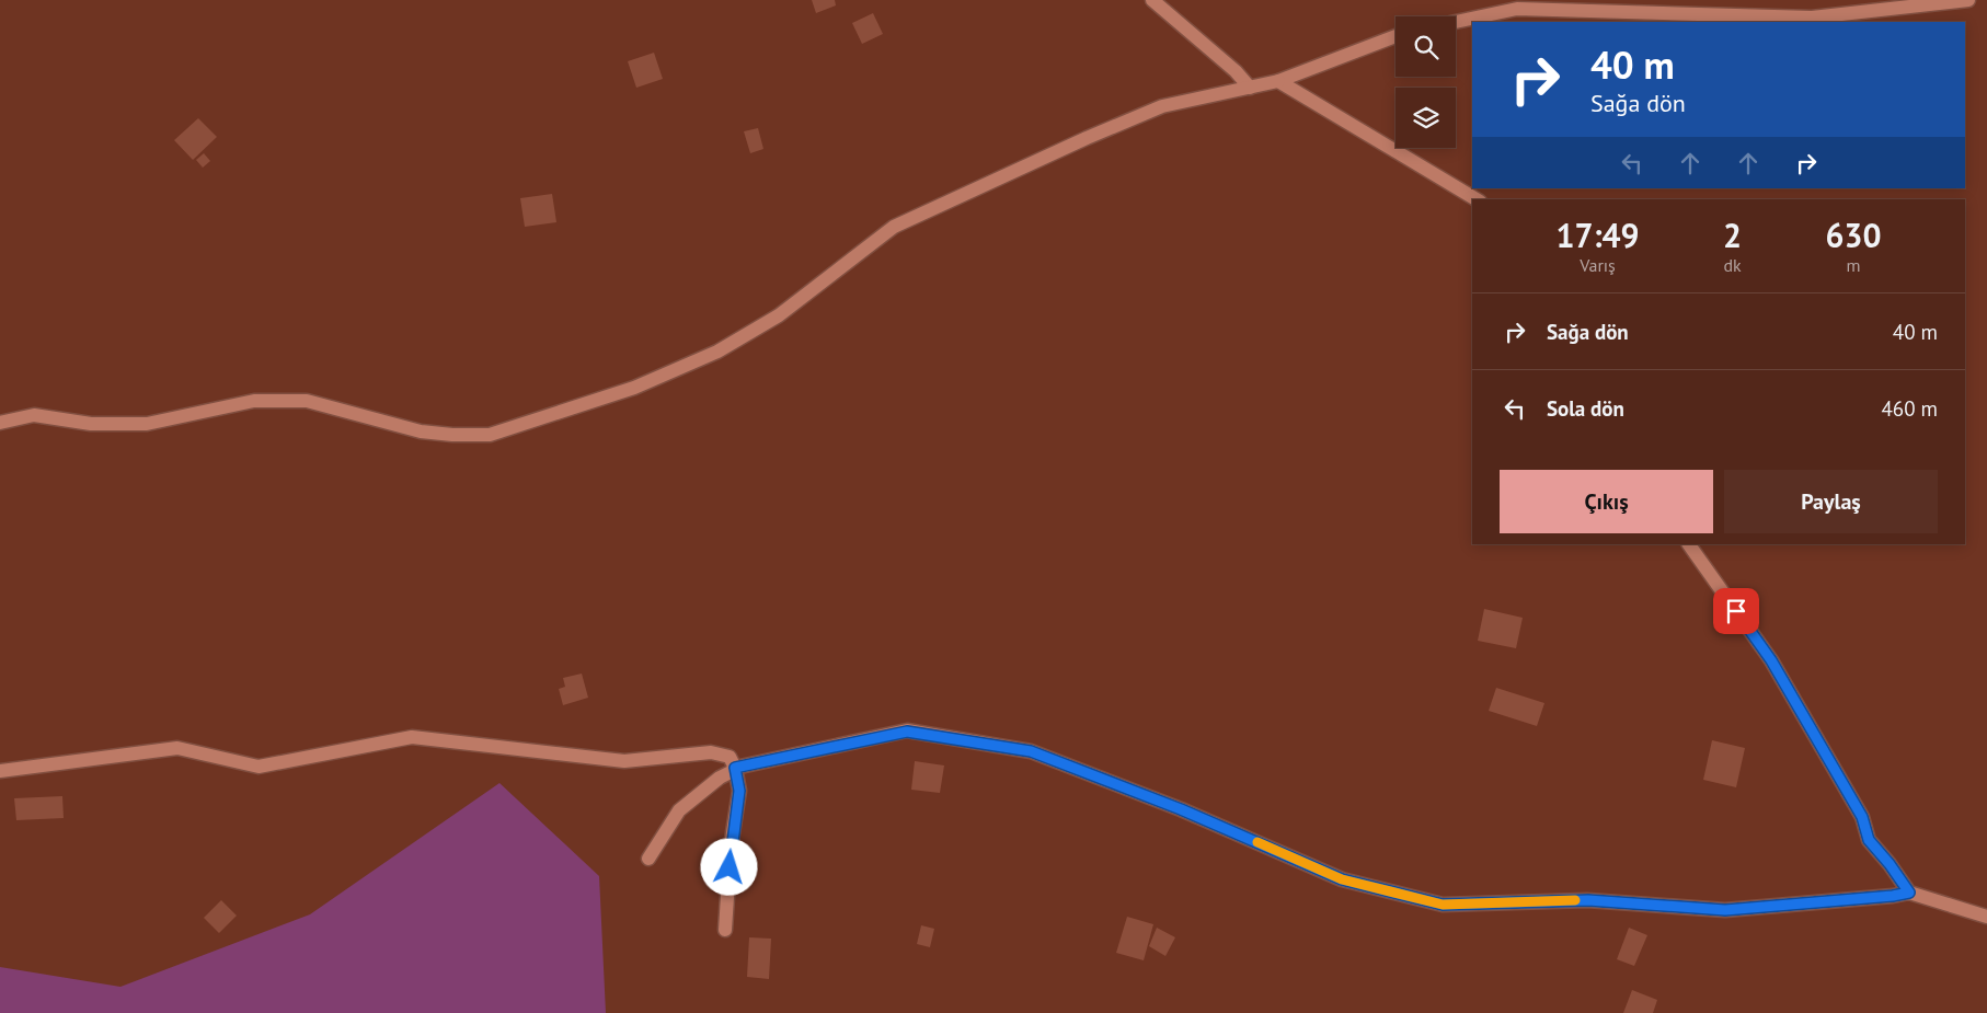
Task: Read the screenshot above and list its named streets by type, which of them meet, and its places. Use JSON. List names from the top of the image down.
{
  "page": {
    "turn": ["40 m", "Sağa dön"],
    "eta": [
      "17:49",
      "Varış",
      "2",
      "dk",
      "630",
      "m"
    ],
    "list": [
      {
        "name": "Sağa dön",
        "value": "40 m"
      },
      {
        "name": "Sola dön",
        "value": "460 m"
      }
    ],
    "buttons": ["Çıkış", "Paylaş"]
  }
}
